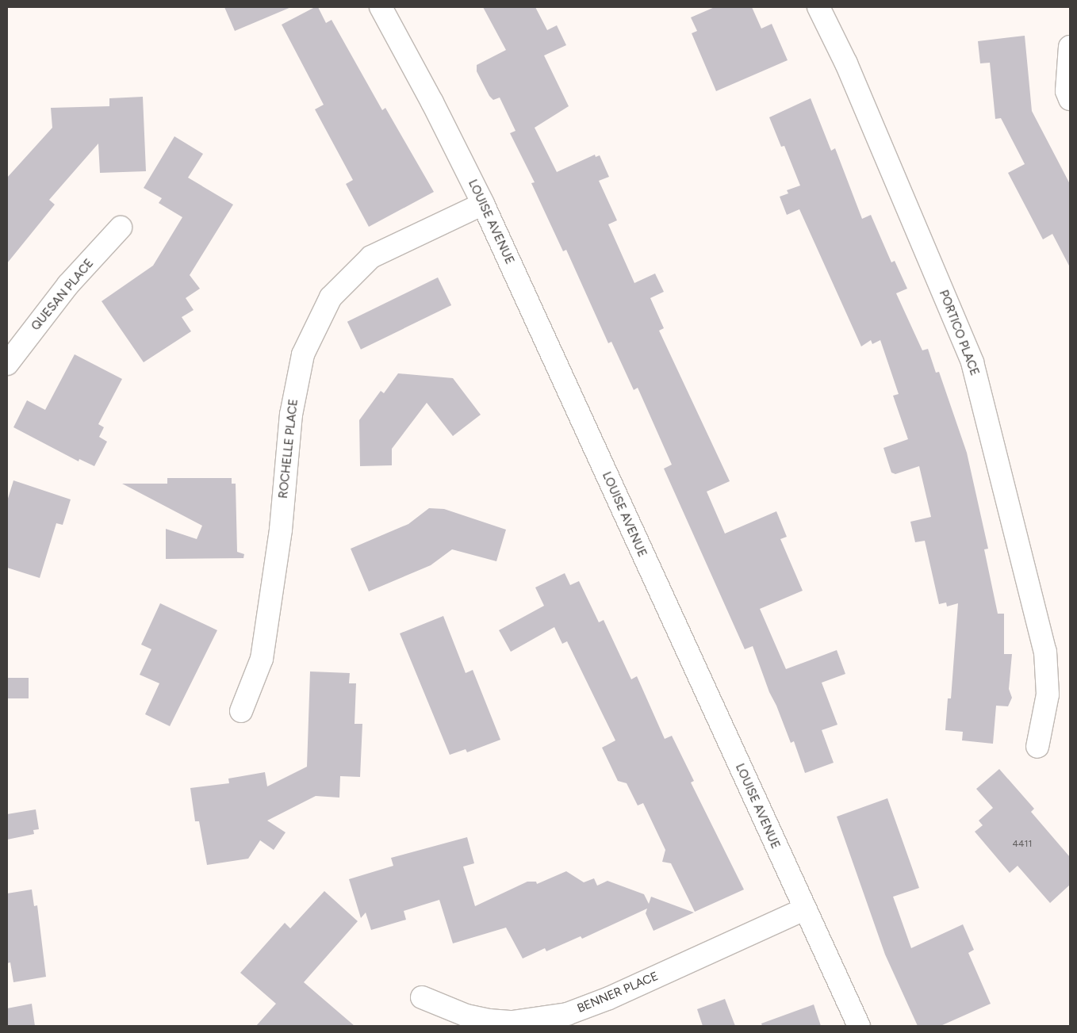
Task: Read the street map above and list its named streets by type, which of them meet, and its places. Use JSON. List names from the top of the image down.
{
  "streets": {
    "street": [
      "LOUISE AVENUE",
      "QUESAN PLACE",
      "PORTICO PLACE",
      "ROCHELLE PLACE",
      "BENNER PLACE"
    ]
  },
  "crossings": [
    ["LOUISE AVENUE", "ROCHELLE PLACE"],
    ["LOUISE AVENUE", "BENNER PLACE"]
  ],
  "house_numbers": ["4411"]
}
